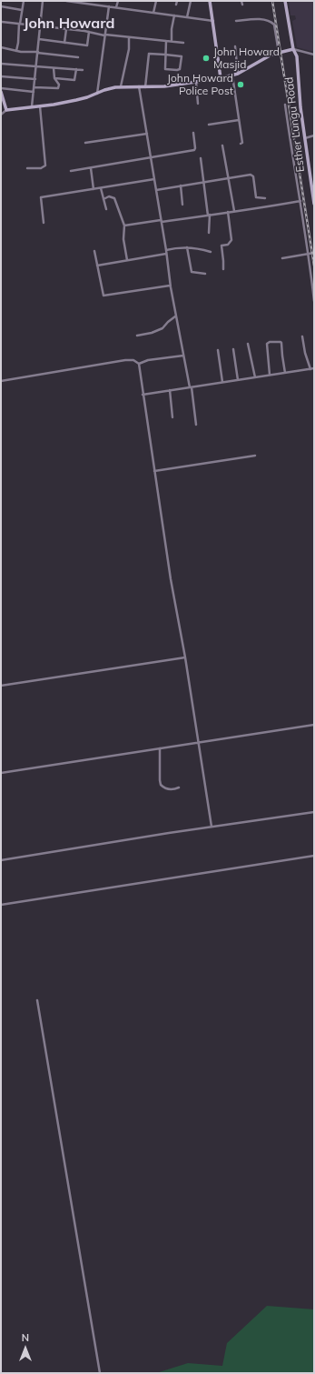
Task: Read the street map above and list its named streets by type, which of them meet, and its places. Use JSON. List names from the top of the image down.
{
  "streets": {
    "street": ["Esther Lungu Road"]
  },
  "districts": ["John Howard"],
  "places": ["John Howard Masjid", "John Howard Police Post"],
  "north": "top"
}
